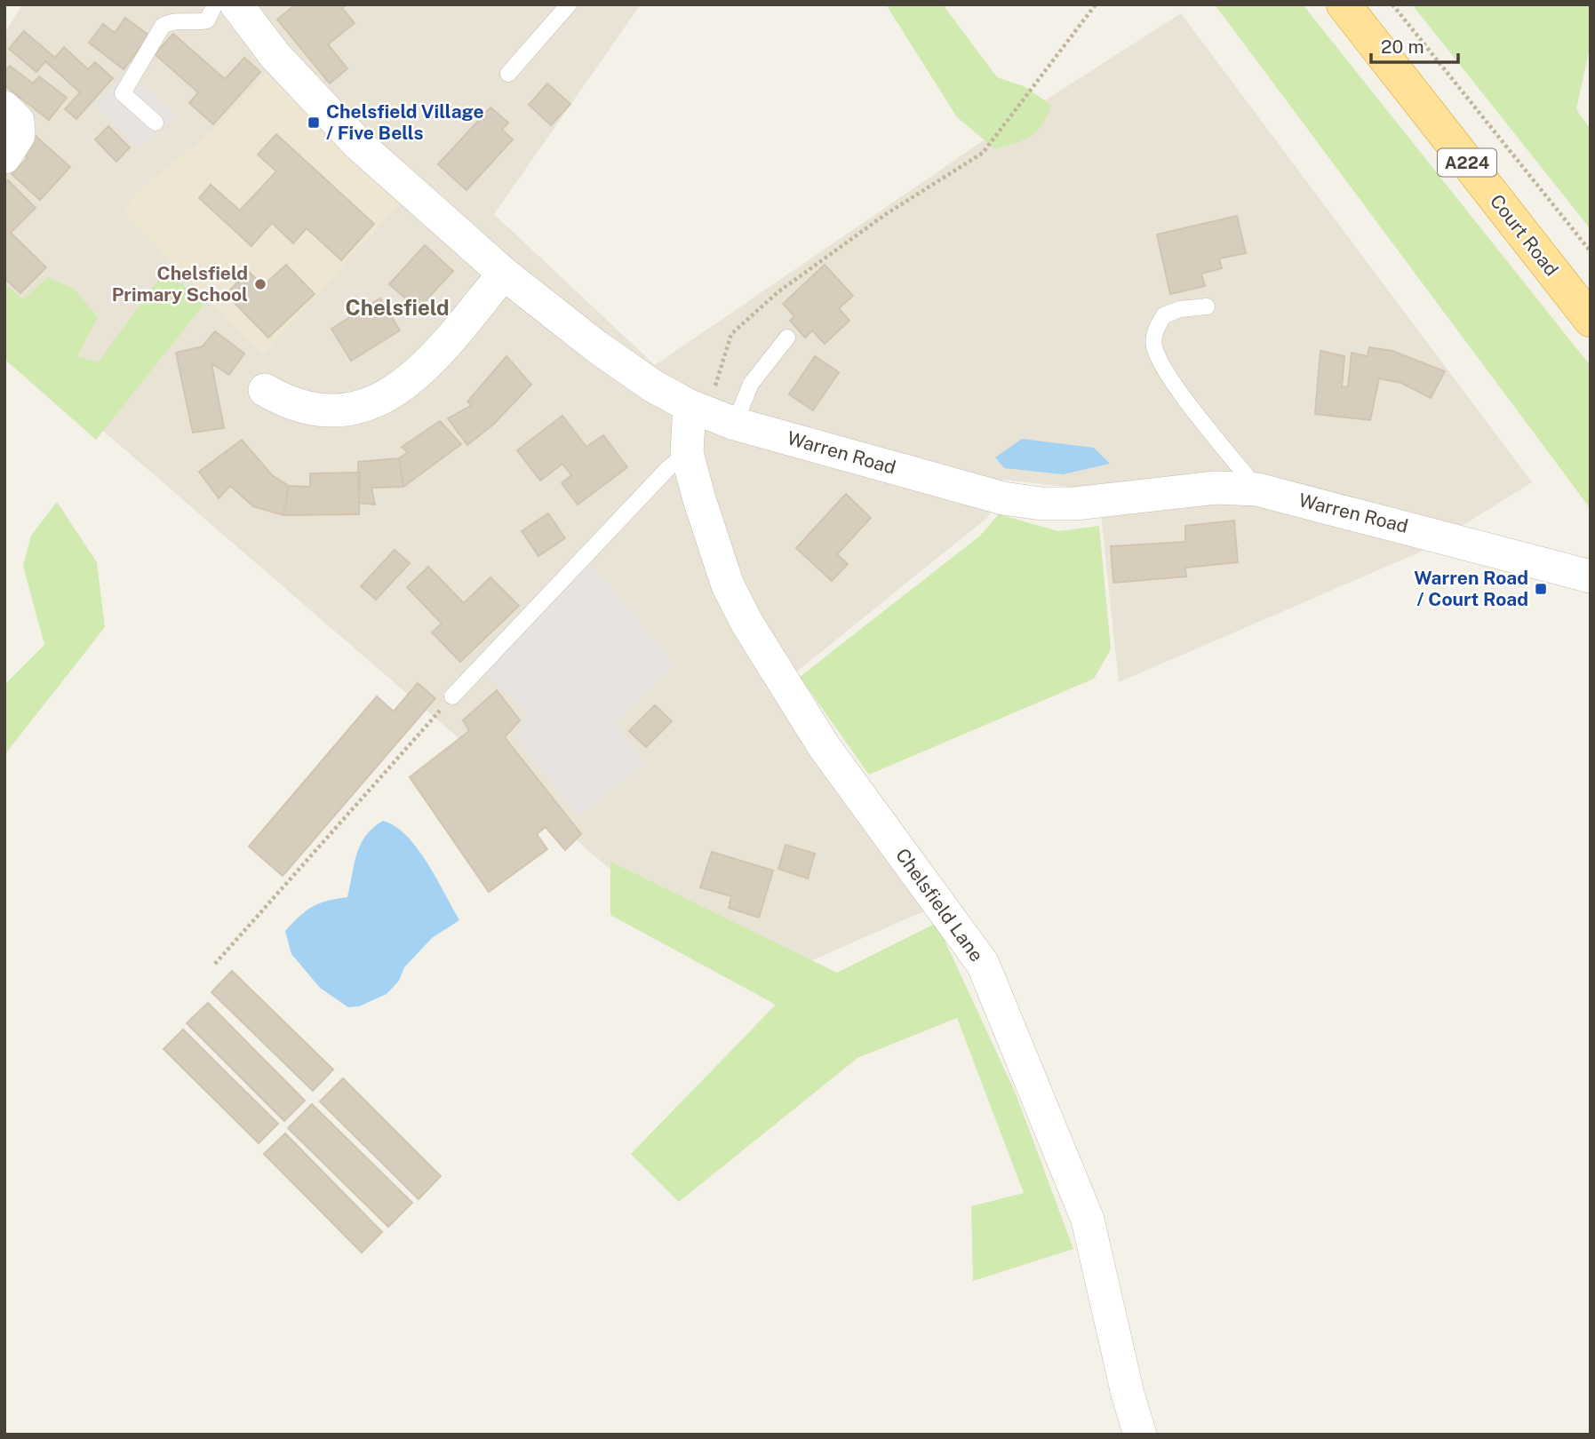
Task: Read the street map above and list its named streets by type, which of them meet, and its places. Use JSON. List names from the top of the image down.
{
  "streets": {
    "main road": ["A224", "Court Road"],
    "street": ["Warren Road", "Chelsfield Lane"]
  },
  "crossings": [
    ["Warren Road", "Chelsfield Lane"]
  ],
  "districts": ["Chelsfield"],
  "places": {
    "transit": ["Chelsfield Village / Five Bells", "Warren Road / Court Road"],
    "other": ["Chelsfield Primary School"]
  },
  "scale_bar": "20 m"
}
